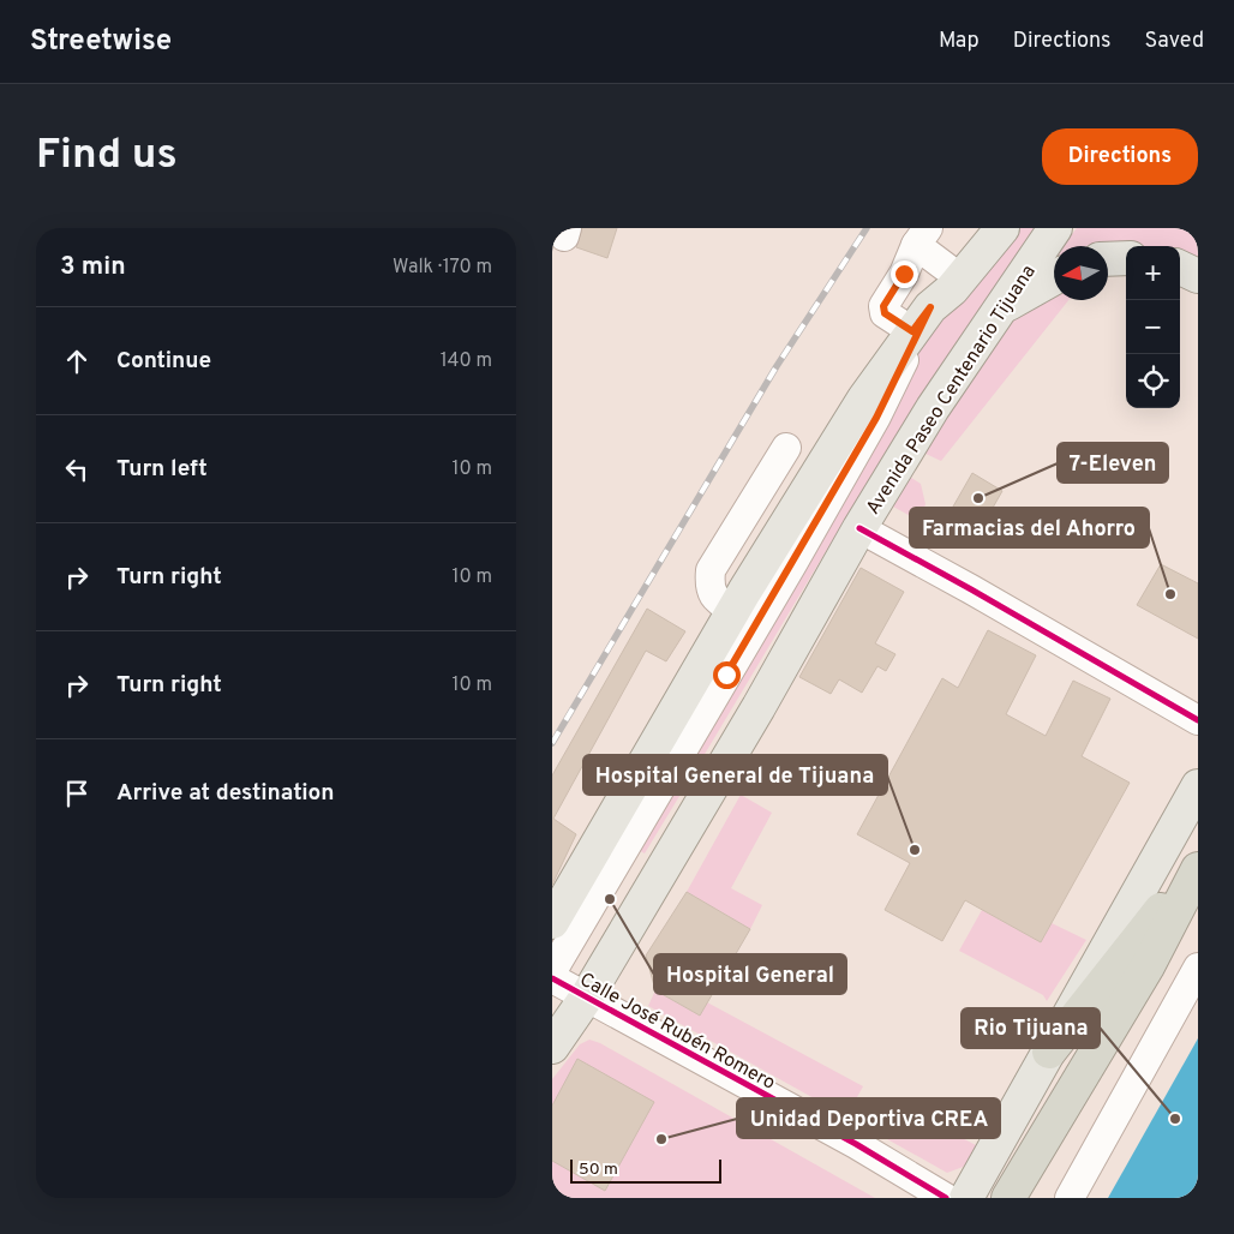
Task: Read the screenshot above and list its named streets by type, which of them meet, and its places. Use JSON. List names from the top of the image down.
{
  "streets": {
    "main road": ["Avenida Paseo Centenario Tijuana"],
    "street": ["Calle José Rubén Romero"]
  },
  "crossings": [
    ["Avenida Paseo Centenario Tijuana", "Calle José Rubén Romero"]
  ],
  "places": [
    "7-Eleven",
    "Farmacias del Ahorro",
    "Hospital General de Tijuana",
    "Hospital General",
    "Rio Tijuana",
    "Unidad Deportiva CREA"
  ],
  "scale_bar": "50 m",
  "north": "left",
  "page": {
    "header": "Streetwise",
    "nav": ["Map", "Directions", "Saved"],
    "buttons": "Directions",
    "title": "Find us",
    "heading": ["3 min", "Walk · 170 m"],
    "map_buttons": ["+", "−"],
    "list": [
      ["Continue", "140 m"],
      ["Turn left", "10 m"],
      ["Turn right", "10 m"],
      ["Turn right", "10 m"],
      "Arrive at destination"
    ],
    "scale": "50 m"
  }
}
